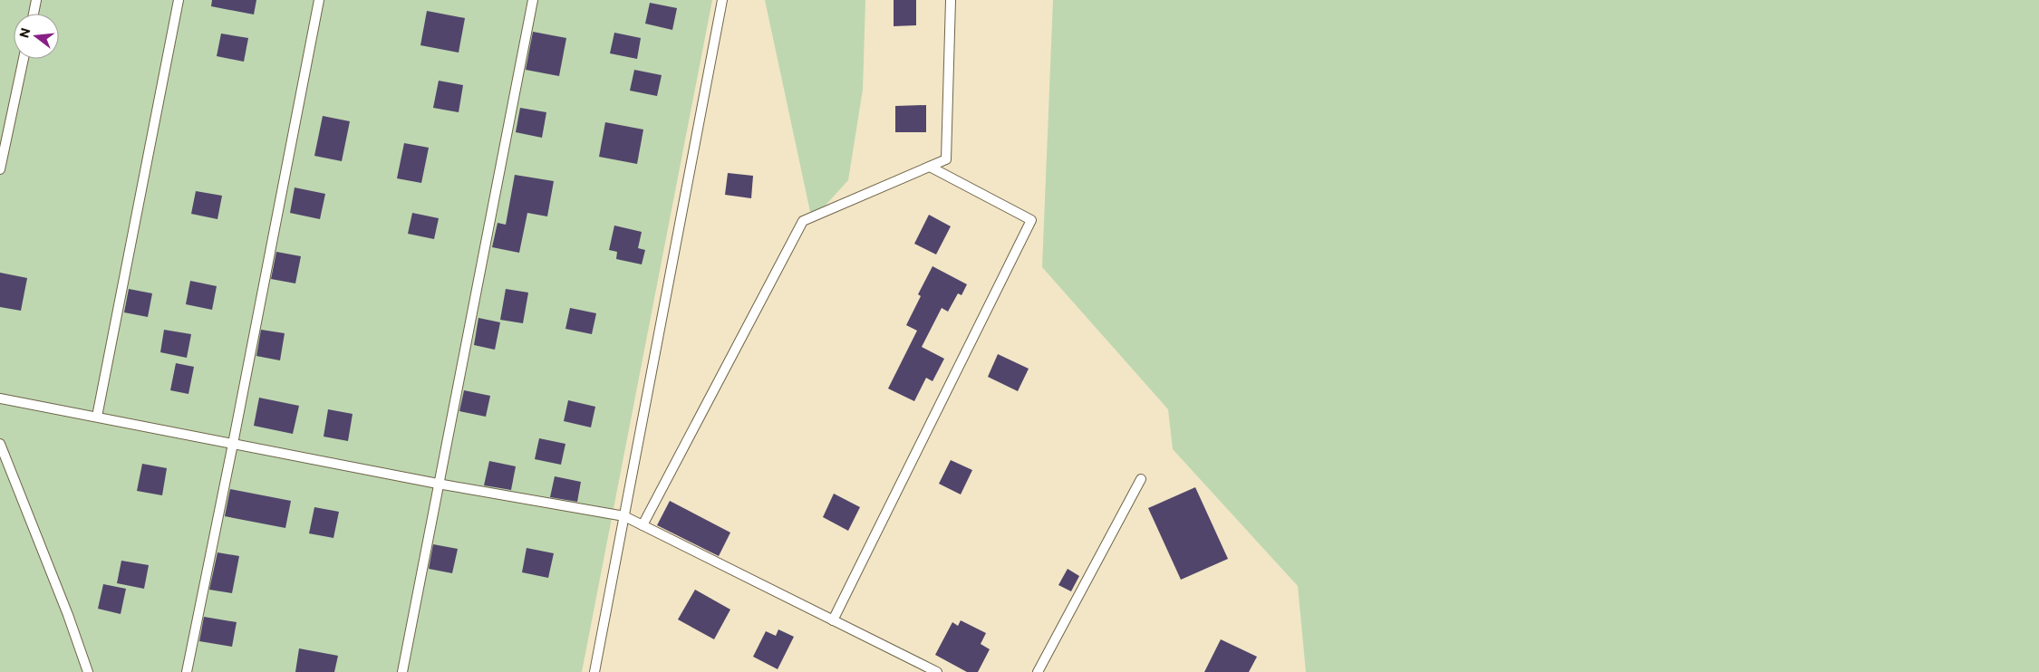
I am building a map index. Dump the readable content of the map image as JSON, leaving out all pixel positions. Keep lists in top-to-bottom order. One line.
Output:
{"north":"left"}
